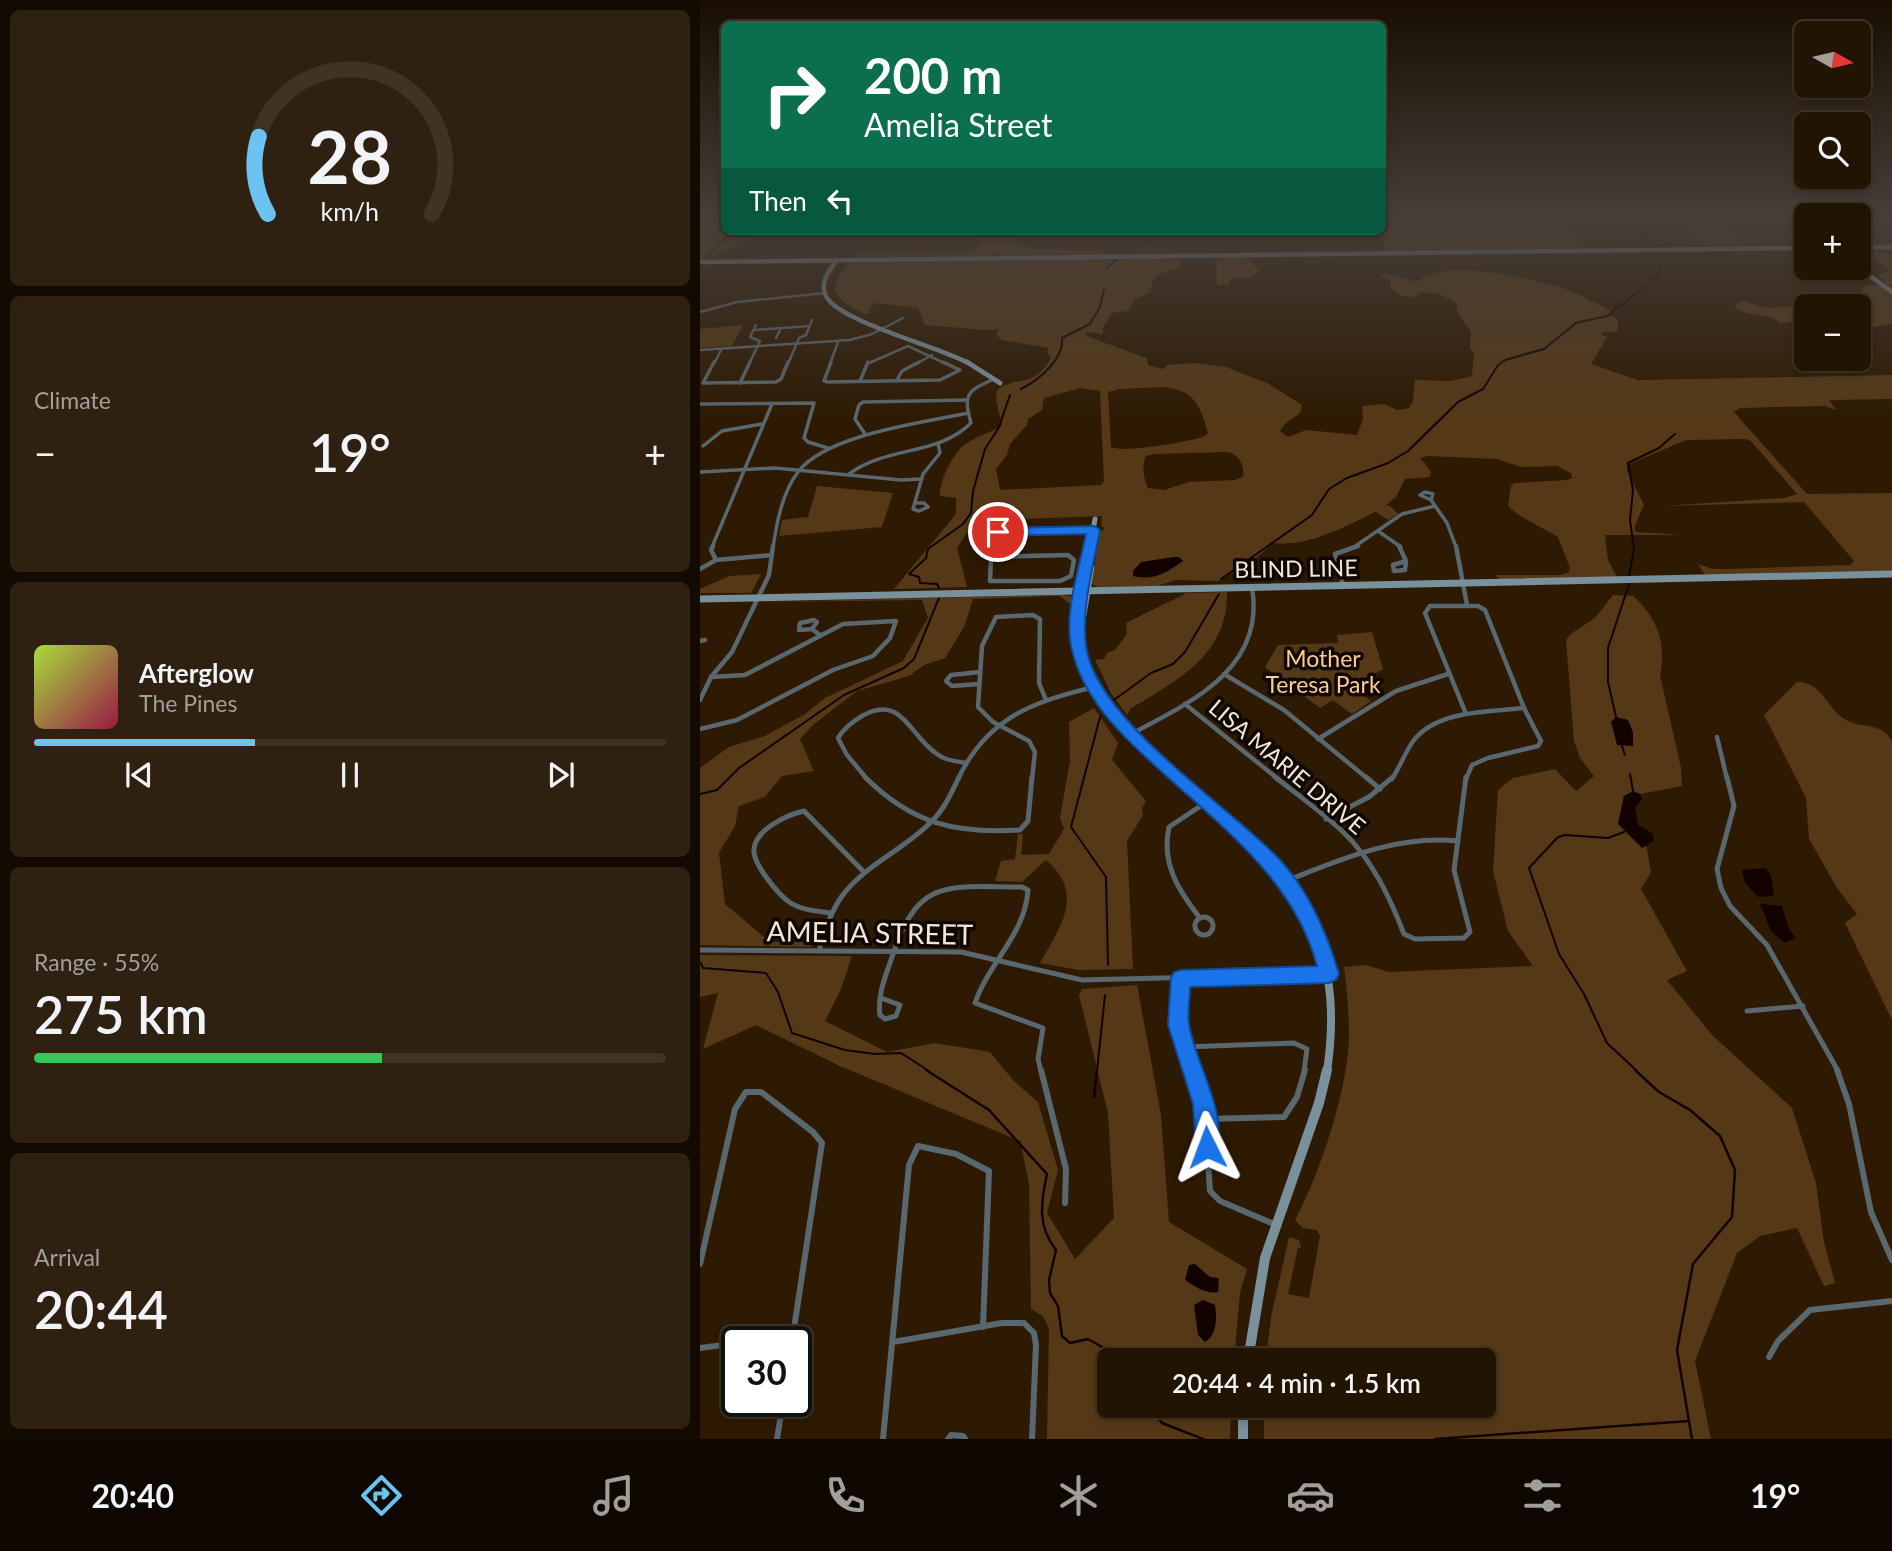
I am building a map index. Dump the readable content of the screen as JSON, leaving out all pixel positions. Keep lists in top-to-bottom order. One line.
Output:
{"streets":{"street":["BLIND LINE","LISA MARIE DRIVE","AMELIA STREET"]},"parks":["Mother Teresa Park"],"north":"right","page":{"map_buttons":["+","−"],"turn":["200 m","Amelia Street"],"then":"Then","tile":["Climate",["Range · 55%","275 km"],["Arrival","20:44"]],"heat":["−","19°","+"],"song":["Afterglow","The Pines"],"limit":"30","trip":"20:44 · 4 min · 1.5 km","tabs":["20:40","19°"],"gauge":["28","km/h"]}}
